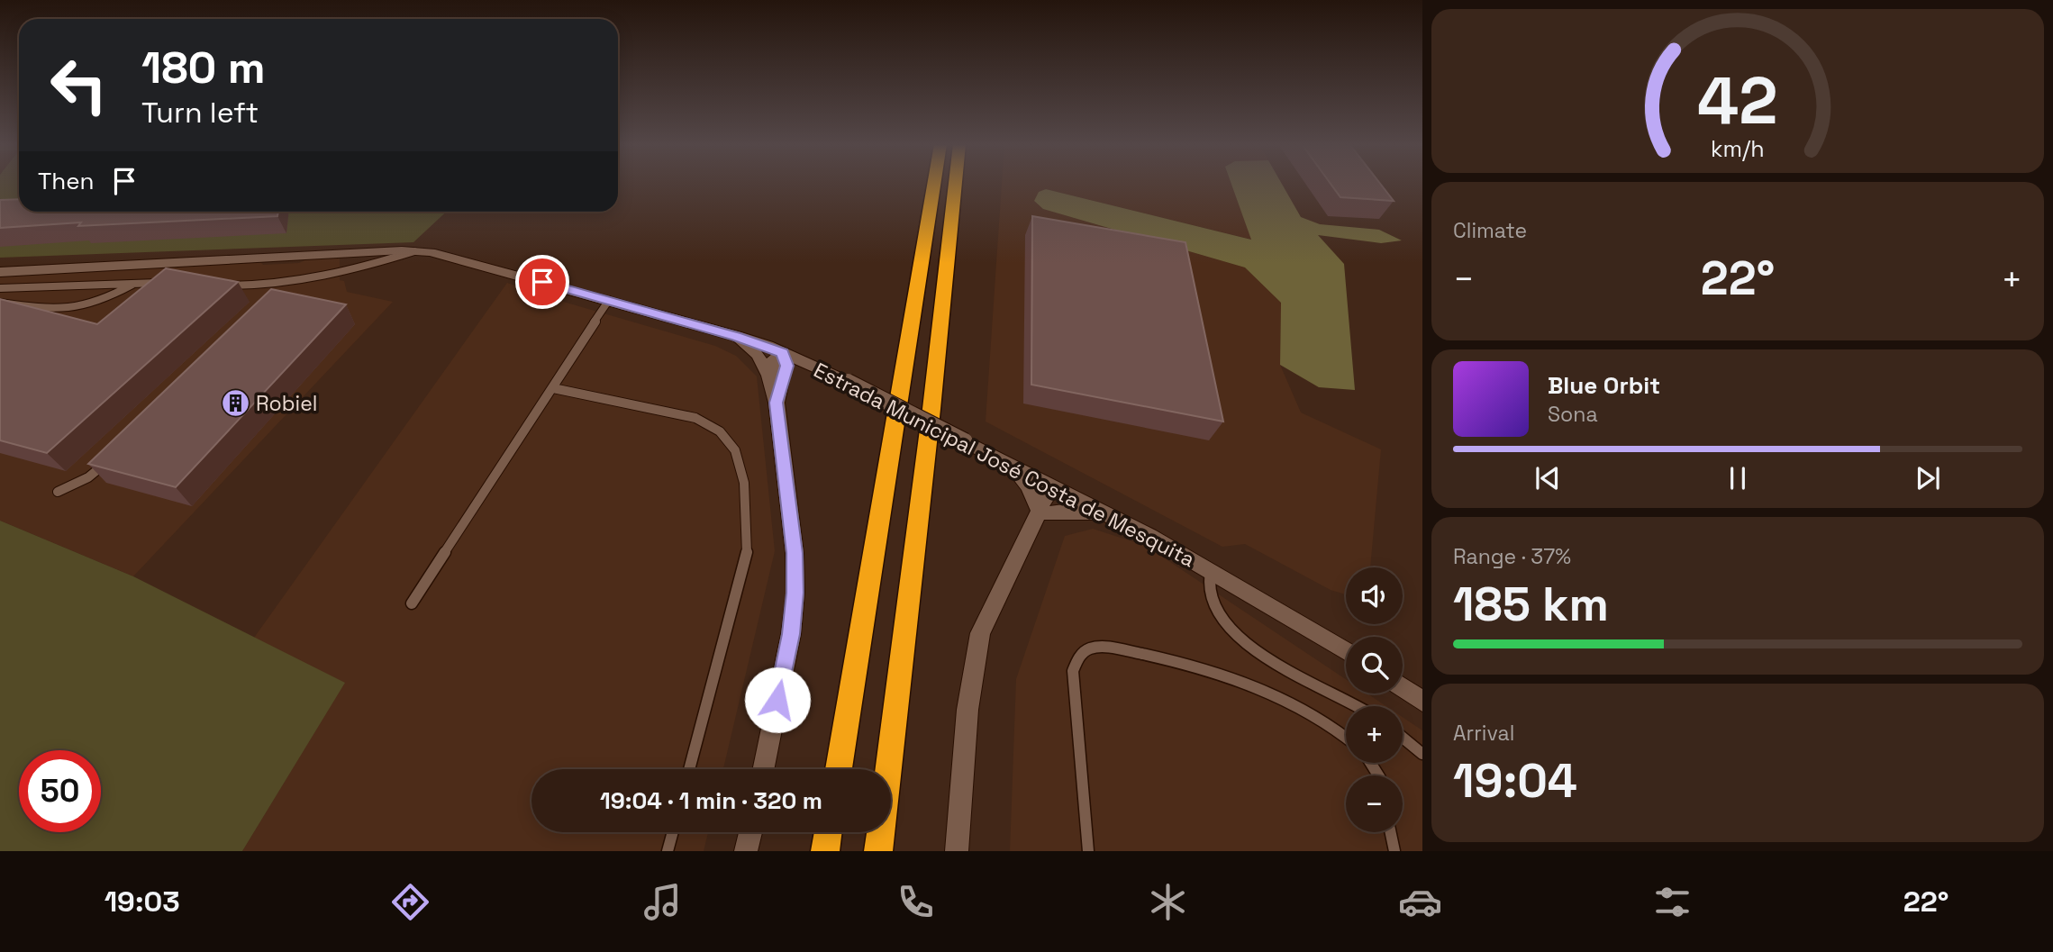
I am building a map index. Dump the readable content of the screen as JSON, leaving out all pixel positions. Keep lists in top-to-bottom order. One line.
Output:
{"streets":{"main road":["Estrada Municipal José Costa de Mesquita"]},"places":{"building":["Robiel"]},"page":{"turn":["180 m","Turn left"],"then":"Then","tile":["Climate",["Range · 37%","185 km"],["Arrival","19:04"]],"heat":["−","22°","+"],"song":["Blue Orbit","Sona"],"map_buttons":["+","−"],"limit":"50","trip":"19:04 · 1 min · 320 m","tabs":["19:03","22°"],"gauge":["42","km/h"]}}
